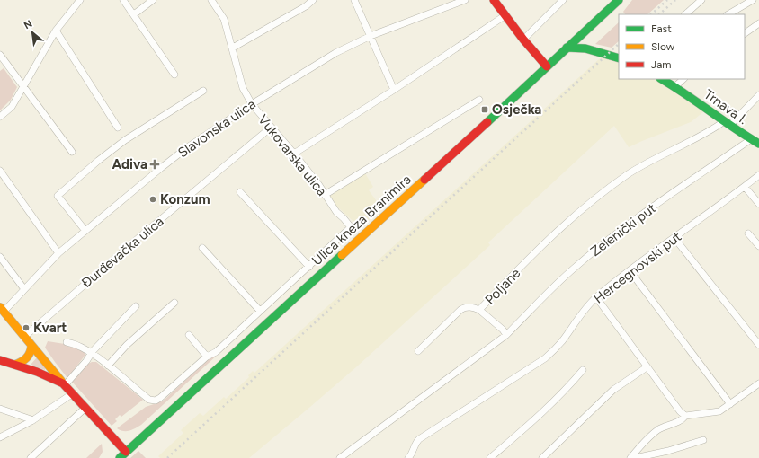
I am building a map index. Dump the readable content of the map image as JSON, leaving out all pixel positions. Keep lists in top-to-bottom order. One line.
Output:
{"streets":{"main road":["Trnava I.","Ulica kneza Branimira"],"street":["Slavonska ulica","Vukovarska ulica","Zelenički put","Đurđevačka ulica","Hercegnovski put","Poljane"]},"crossings":[["Trnava I.","Zelenički put"],["Trnava I.","Poljane"],["Slavonska ulica","Vukovarska ulica"],["Vukovarska ulica","Ulica kneza Branimira"],["Vukovarska ulica","Đurđevačka ulica"],["Zelenički put","Poljane"]],"places":{"transit":["Osječka"],"health":["Adiva"],"other":["Konzum","Kvart"]},"legend":["Fast","Slow","Jam"],"north":"top left"}
